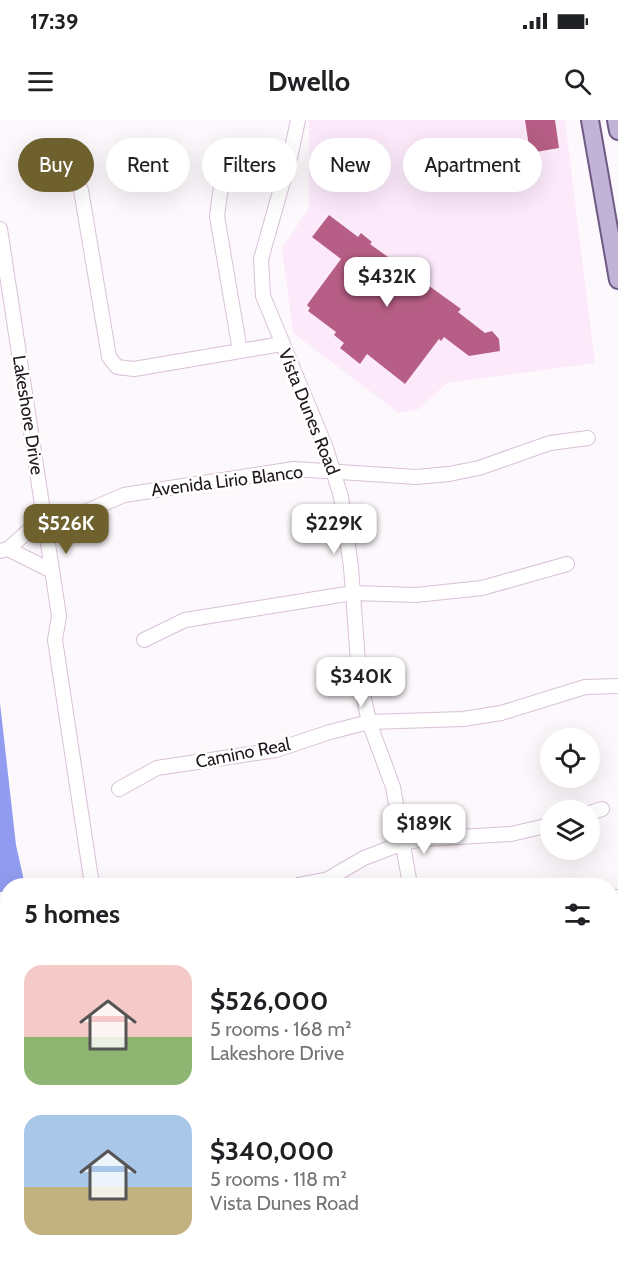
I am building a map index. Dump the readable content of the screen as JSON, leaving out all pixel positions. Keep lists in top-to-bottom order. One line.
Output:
{"streets":{"street":["Vista Dunes Road","Lakeshore Drive","Avenida Lirio Blanco","Camino Real"]},"crossings":[["Vista Dunes Road","Avenida Lirio Blanco"],["Vista Dunes Road","Camino Real"]],"page":{"status":"17:39","header":"Dwello","chip":["Buy","Rent","Filters","New","Apartment"],"price":["$432K","$526K","$229K","$340K","$189K"],"heading":"5 homes","list":[{"name":"$526,000","note":"5 rooms · 168 m² · Lakeshore Drive"},{"name":"$340,000","note":"5 rooms · 118 m² · Vista Dunes Road"}]}}
